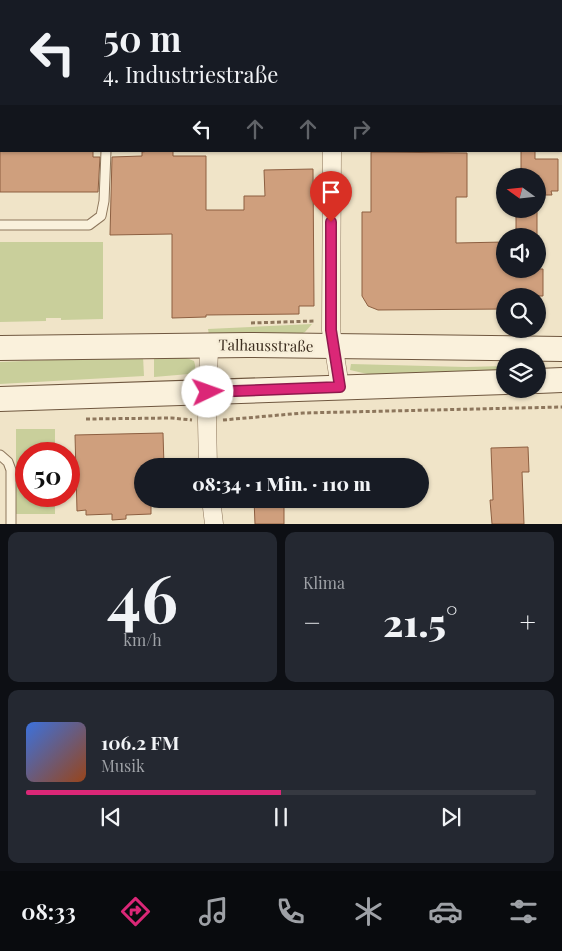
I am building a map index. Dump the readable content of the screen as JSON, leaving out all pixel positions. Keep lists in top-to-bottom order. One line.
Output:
{"streets":{"main road":["Talhausstraße"]},"north":"left","page":{"turn":["50 m","4. Industriestraße"],"limit":"50","trip":"08:34 · 1 Min. · 110 m","tile":[["46","km/h"],"Klima"],"heat":["−","21.5°","+"],"song":["106.2 FM","Musik"],"tabs":"08:33"}}
